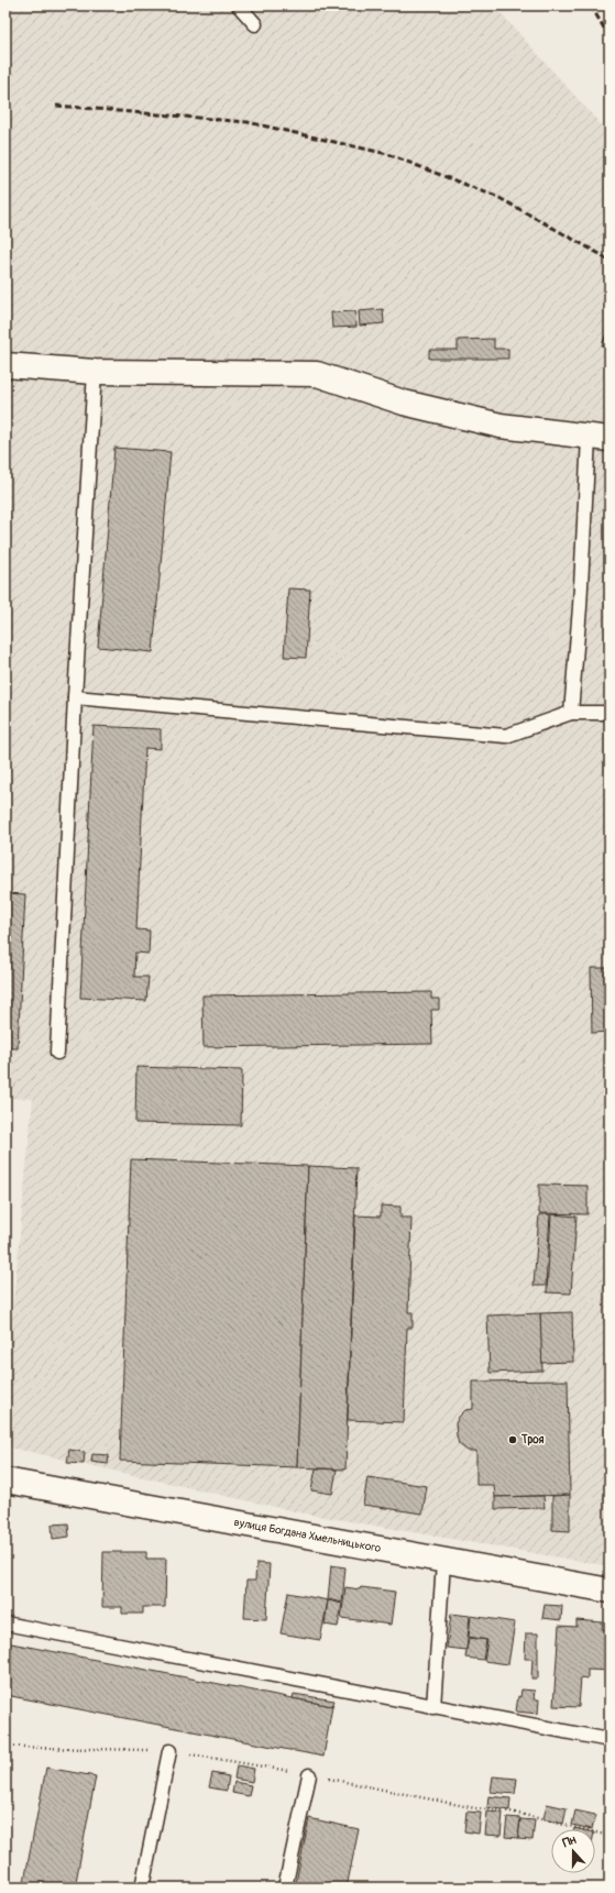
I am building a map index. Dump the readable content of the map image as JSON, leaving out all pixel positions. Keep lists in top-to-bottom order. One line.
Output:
{"streets":{"street":["вулиця Богдана Хмельницького"]},"places":["Троя"],"north":"top"}
